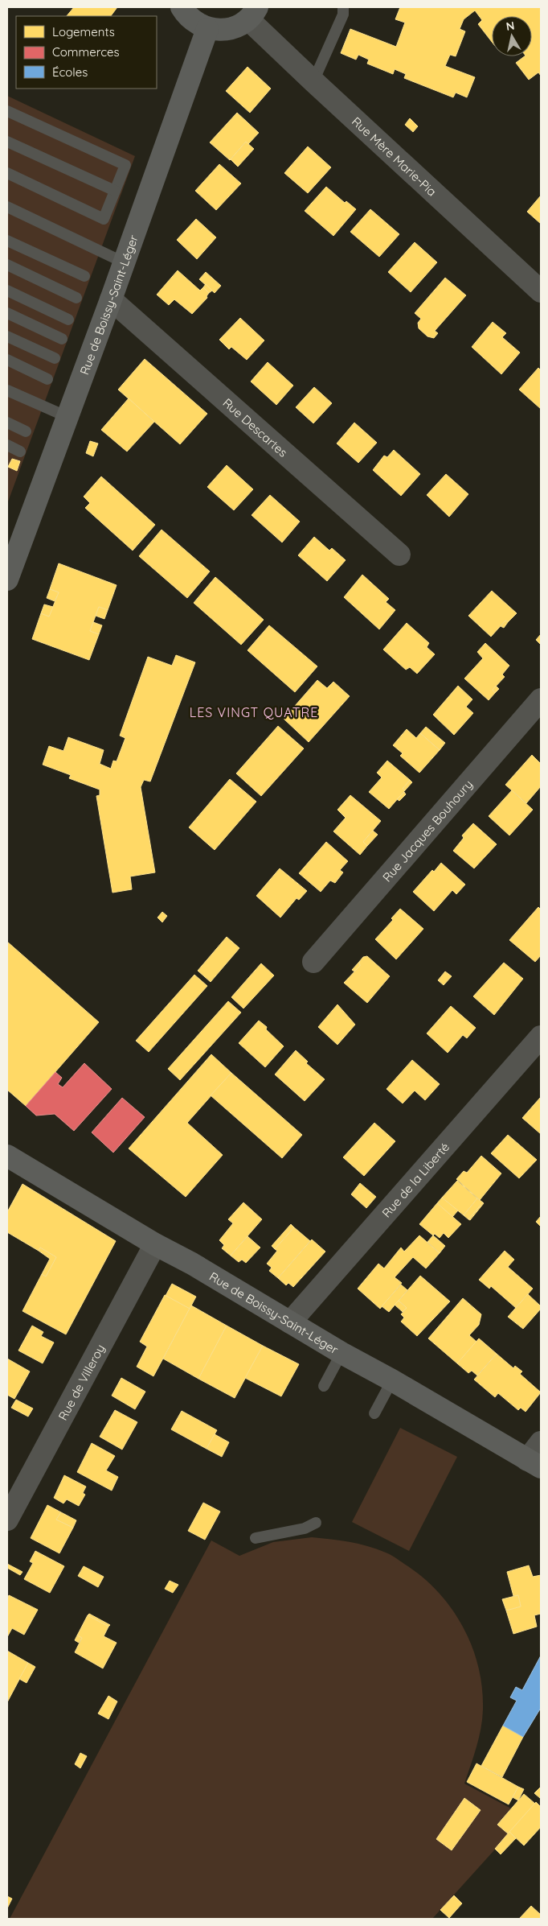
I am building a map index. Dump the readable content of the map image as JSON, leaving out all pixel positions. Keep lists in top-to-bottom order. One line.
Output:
{"streets":{"main road":["Rue de Boissy-Saint-Léger"],"street":["Rue Mère Marie-Pia","Rue Descartes","Rue Jacques Bouhoury","Rue de la Liberté","Rue de Villeroy"]},"crossings":[["Rue de Boissy-Saint-Léger","Rue Descartes"],["Rue de Boissy-Saint-Léger","Rue de la Liberté"],["Rue de Boissy-Saint-Léger","Rue de Villeroy"]],"districts":["LES VINGT QUATRE"],"legend":["Logements","Commerces","Écoles"],"north":"top"}
